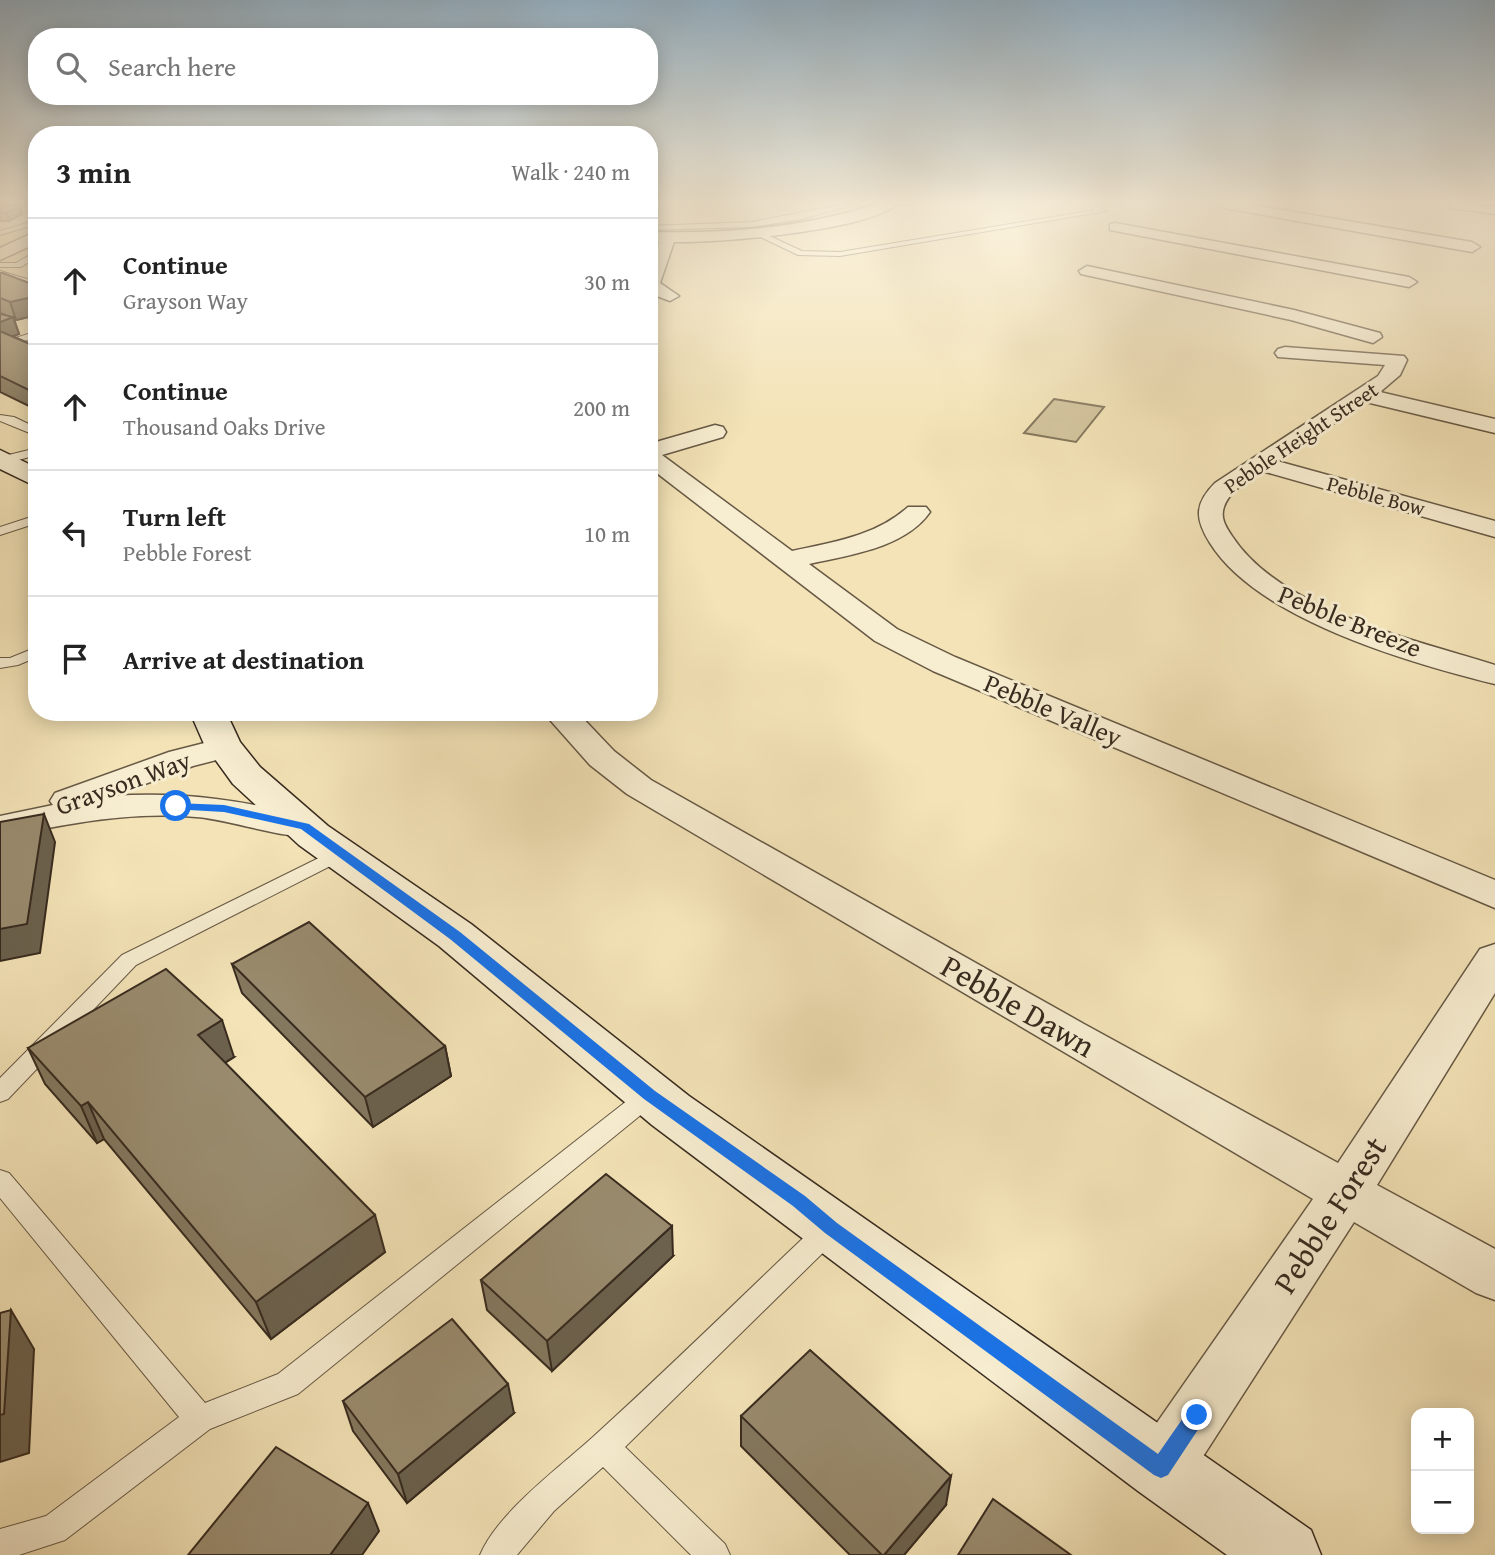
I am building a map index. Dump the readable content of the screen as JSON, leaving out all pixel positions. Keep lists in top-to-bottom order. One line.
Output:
{"streets":{"street":["Pebble Height Street","Pebble Bow","Pebble Breeze","Pebble Valley","Grayson Way","Pebble Dawn","Pebble Forest"]},"crossings":[["Pebble Height Street","Pebble Bow"],["Pebble Height Street","Pebble Breeze"],["Pebble Dawn","Pebble Forest"]],"page":{"search":"Search here","heading":["3 min","Walk · 240 m"],"list":[["Continue","Grayson Way","30 m"],["Continue","Thousand Oaks Drive","200 m"],["Turn left","Pebble Forest","10 m"],"Arrive at destination"],"map_buttons":["+","−"]}}
